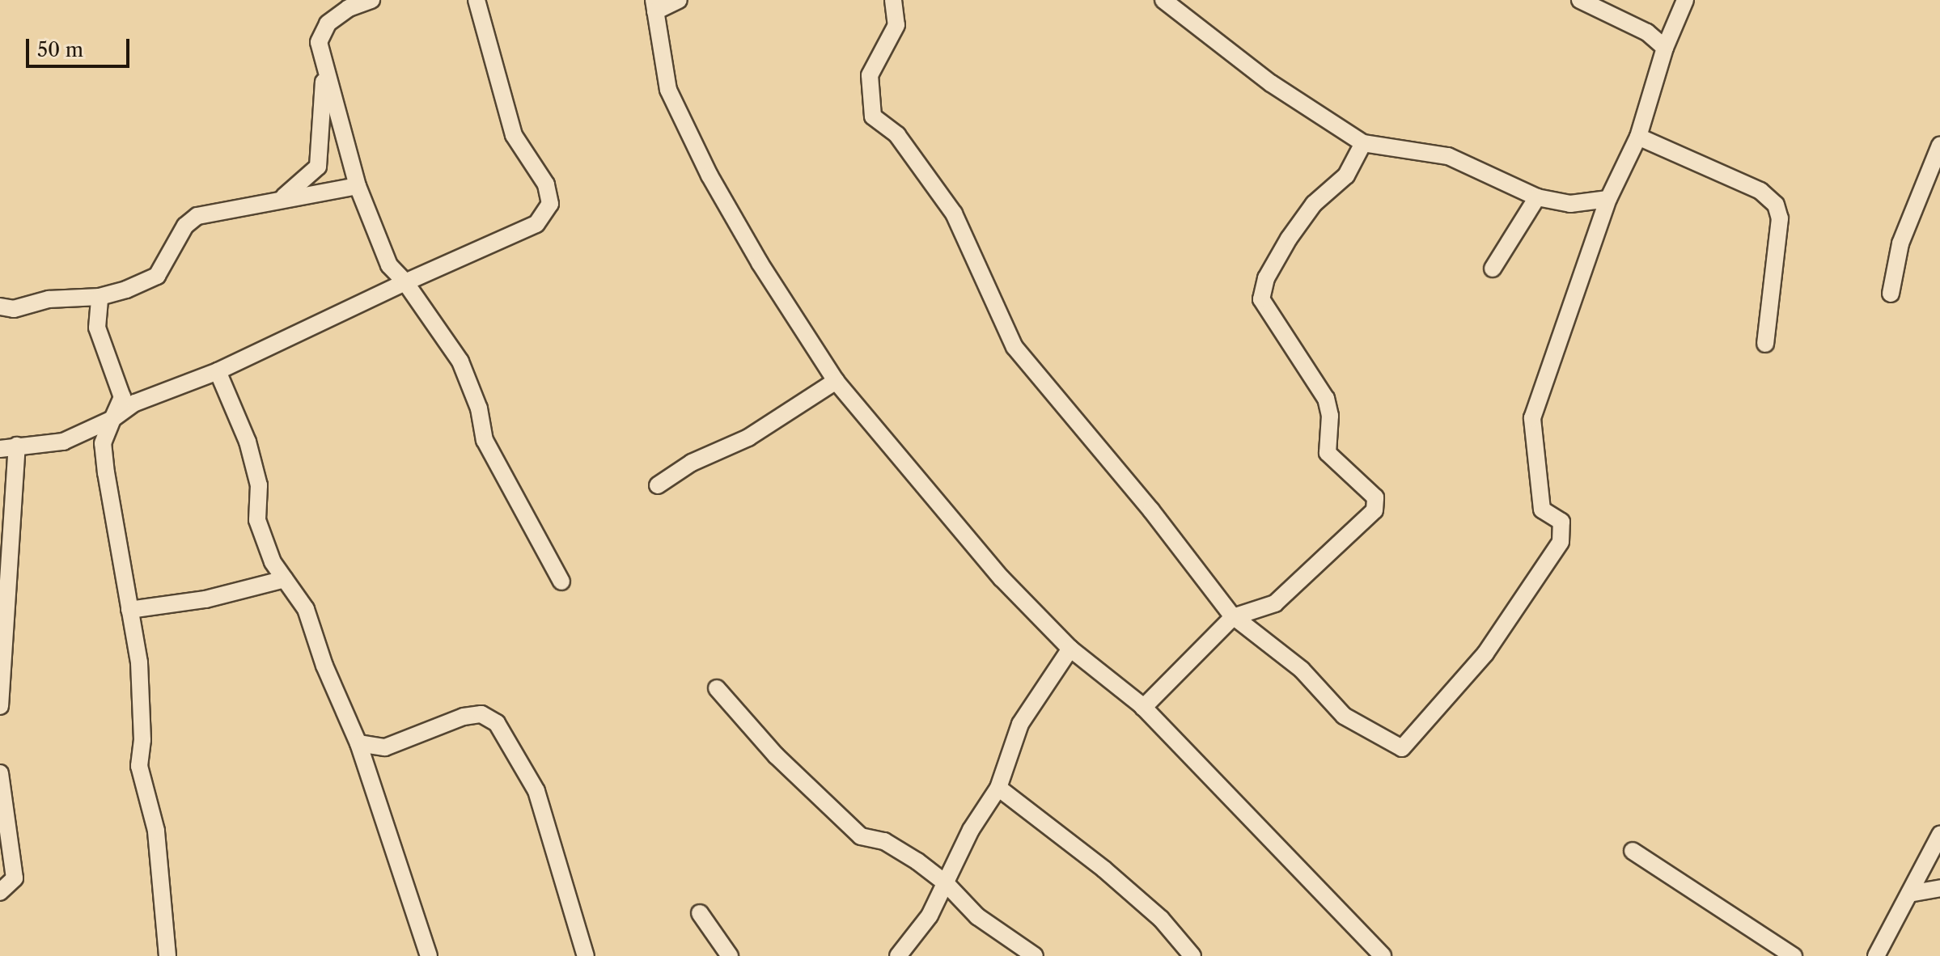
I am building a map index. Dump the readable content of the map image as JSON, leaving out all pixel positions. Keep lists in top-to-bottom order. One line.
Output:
{"scale_bar":"50 m"}
